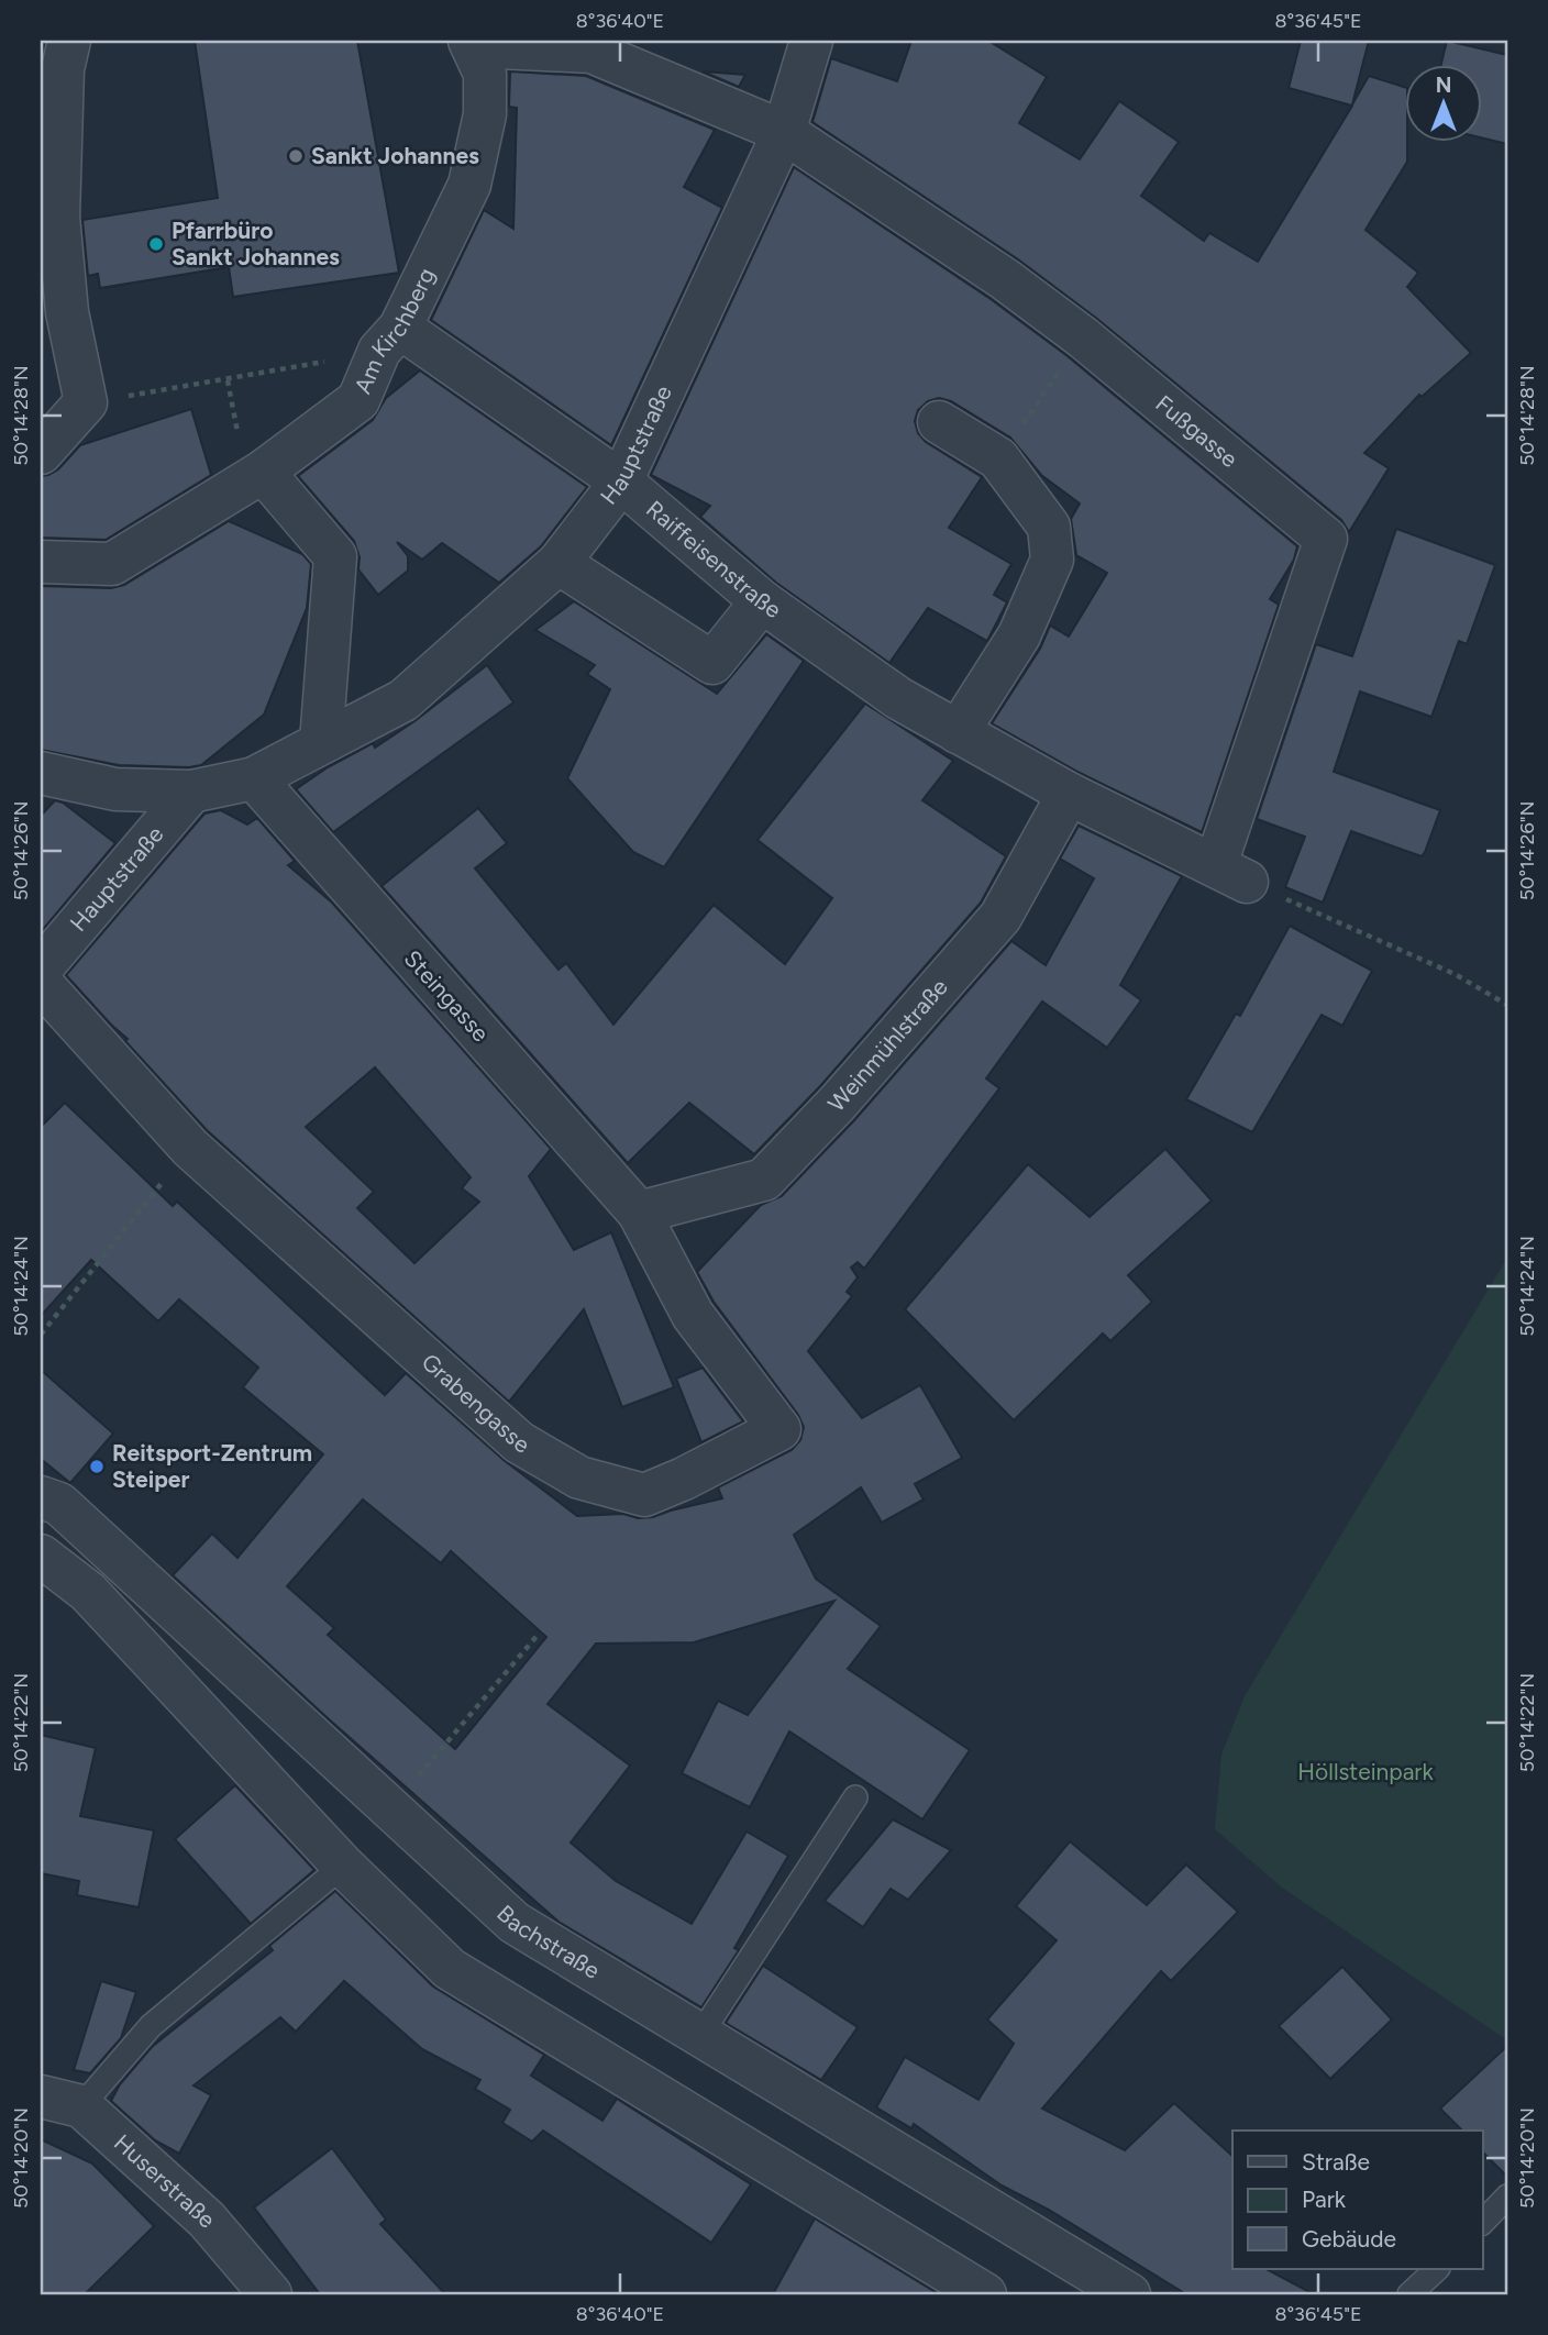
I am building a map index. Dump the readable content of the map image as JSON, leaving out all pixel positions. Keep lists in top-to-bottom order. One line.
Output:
{"streets":{"street":["Am Kirchberg","Fußgasse","Hauptstraße","Raiffeisenstraße","Steingasse","Weinmühlstraße","Grabengasse","Bachstraße","Huserstraße"]},"crossings":[["Am Kirchberg","Fußgasse"],["Am Kirchberg","Hauptstraße"],["Am Kirchberg","Raiffeisenstraße"],["Fußgasse","Hauptstraße"],["Fußgasse","Raiffeisenstraße"],["Hauptstraße","Raiffeisenstraße"],["Hauptstraße","Steingasse"],["Raiffeisenstraße","Weinmühlstraße"],["Steingasse","Weinmühlstraße"],["Steingasse","Grabengasse"],["Weinmühlstraße","Grabengasse"]],"parks":["Höllsteinpark"],"places":["Sankt Johannes","Pfarrbüro Sankt Johannes","Reitsport-Zentrum Steiper"],"legend":["Straße","Park","Gebäude"],"north":"top","coordinates":["8°36'40\"E","8°36'45\"E","50°14'28\"N","50°14'26\"N","50°14'24\"N","50°14'22\"N","50°14'20\"N"]}
